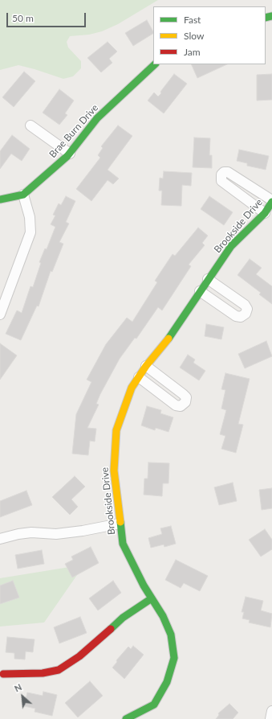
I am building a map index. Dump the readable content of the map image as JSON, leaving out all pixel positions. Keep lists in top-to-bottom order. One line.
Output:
{"streets":{"street":["Brae Burn Drive","Brookside Drive"]},"legend":["Fast","Slow","Jam"],"scale_bar":"50 m","north":"top left"}
